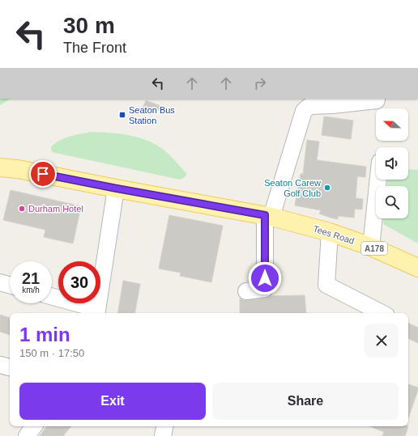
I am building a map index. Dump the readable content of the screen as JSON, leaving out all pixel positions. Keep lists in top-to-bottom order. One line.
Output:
{"streets":{"main road":["Tees Road","A178"]},"crossings":[["Tees Road","A178"]],"places":{"transit":["Seaton Bus Station"],"other":["Seaton Carew Golf Club","Durham Hotel"]},"north":"left","page":{"turn":["30 m","The Front"],"speed":"21 km/h","limit":"30","heading":["1 min","150 m · 17:50"],"buttons":["Exit","Share"]}}
